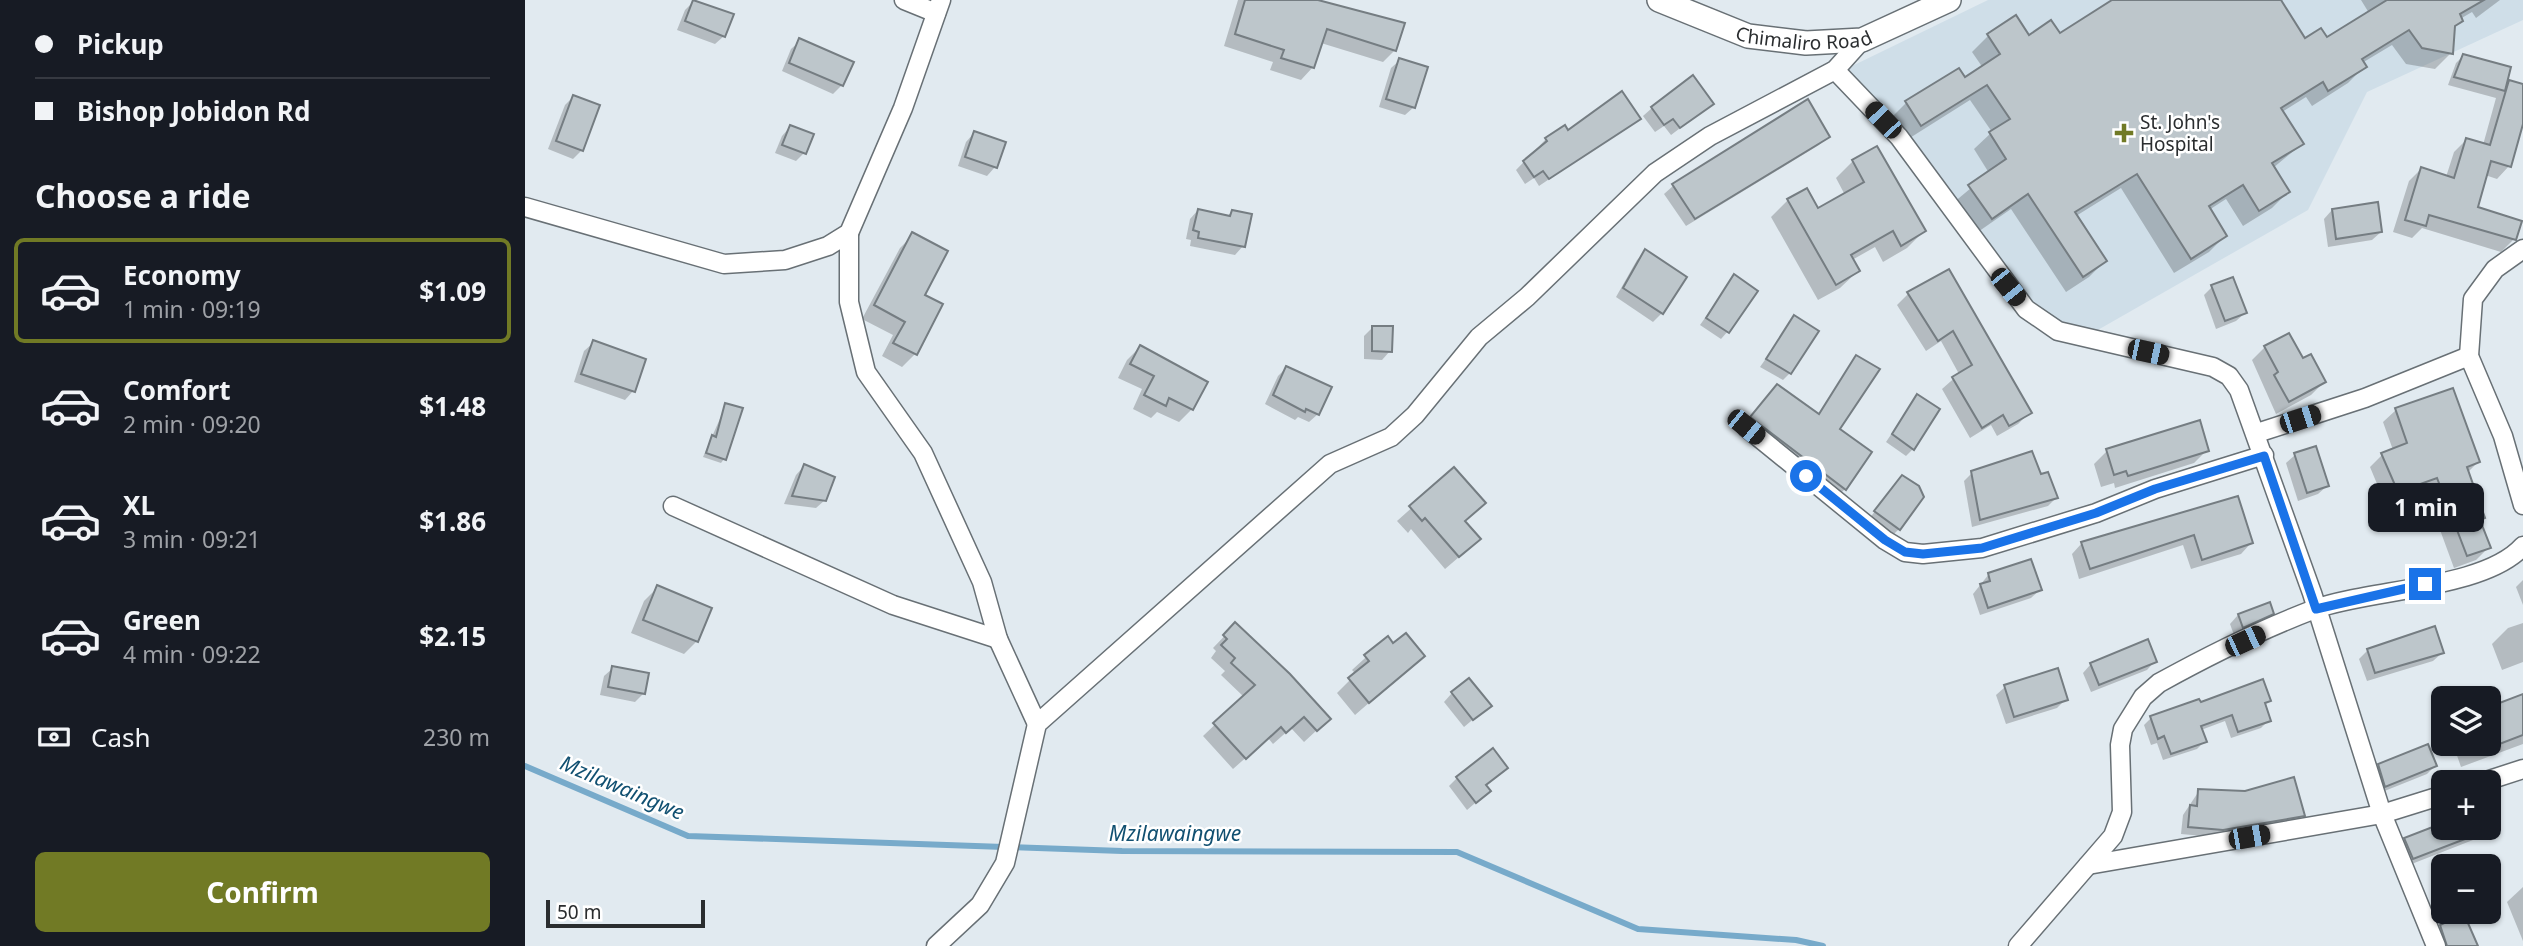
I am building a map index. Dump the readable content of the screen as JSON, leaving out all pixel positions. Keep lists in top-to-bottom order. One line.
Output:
{"streets":{"street":["Chimaliro Road"]},"water":["Mzilawaingwe"],"places":{"health":["St. John's Hospital"]},"scale_bar":"50 m","page":{"banner":["Pickup","Bishop Jobidon Rd"],"heading":"Choose a ride","list":[{"name":"Economy","note":"1 min · 09:19","value":"$1.09"},{"name":"Comfort","note":"2 min · 09:20","value":"$1.48"},{"name":"XL","note":"3 min · 09:21","value":"$1.86"},{"name":"Green","note":"4 min · 09:22","value":"$2.15"}],"bubble":"1 min","map_buttons":["+","−"],"pay":["Cash","230 m"],"buttons":"Confirm","scale":"50 m"}}
